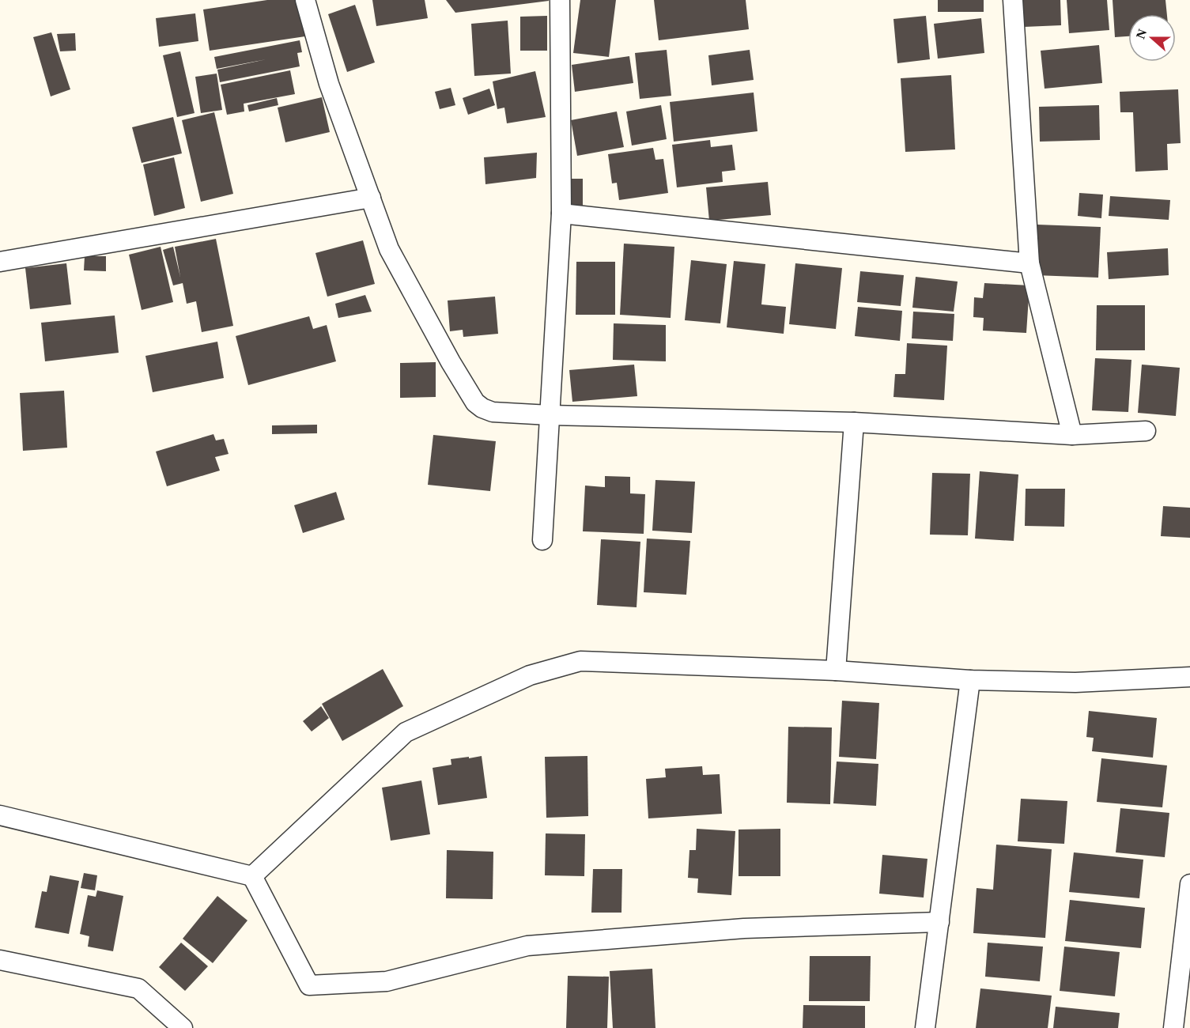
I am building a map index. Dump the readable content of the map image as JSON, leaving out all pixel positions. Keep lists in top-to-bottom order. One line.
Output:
{"north":"left"}
